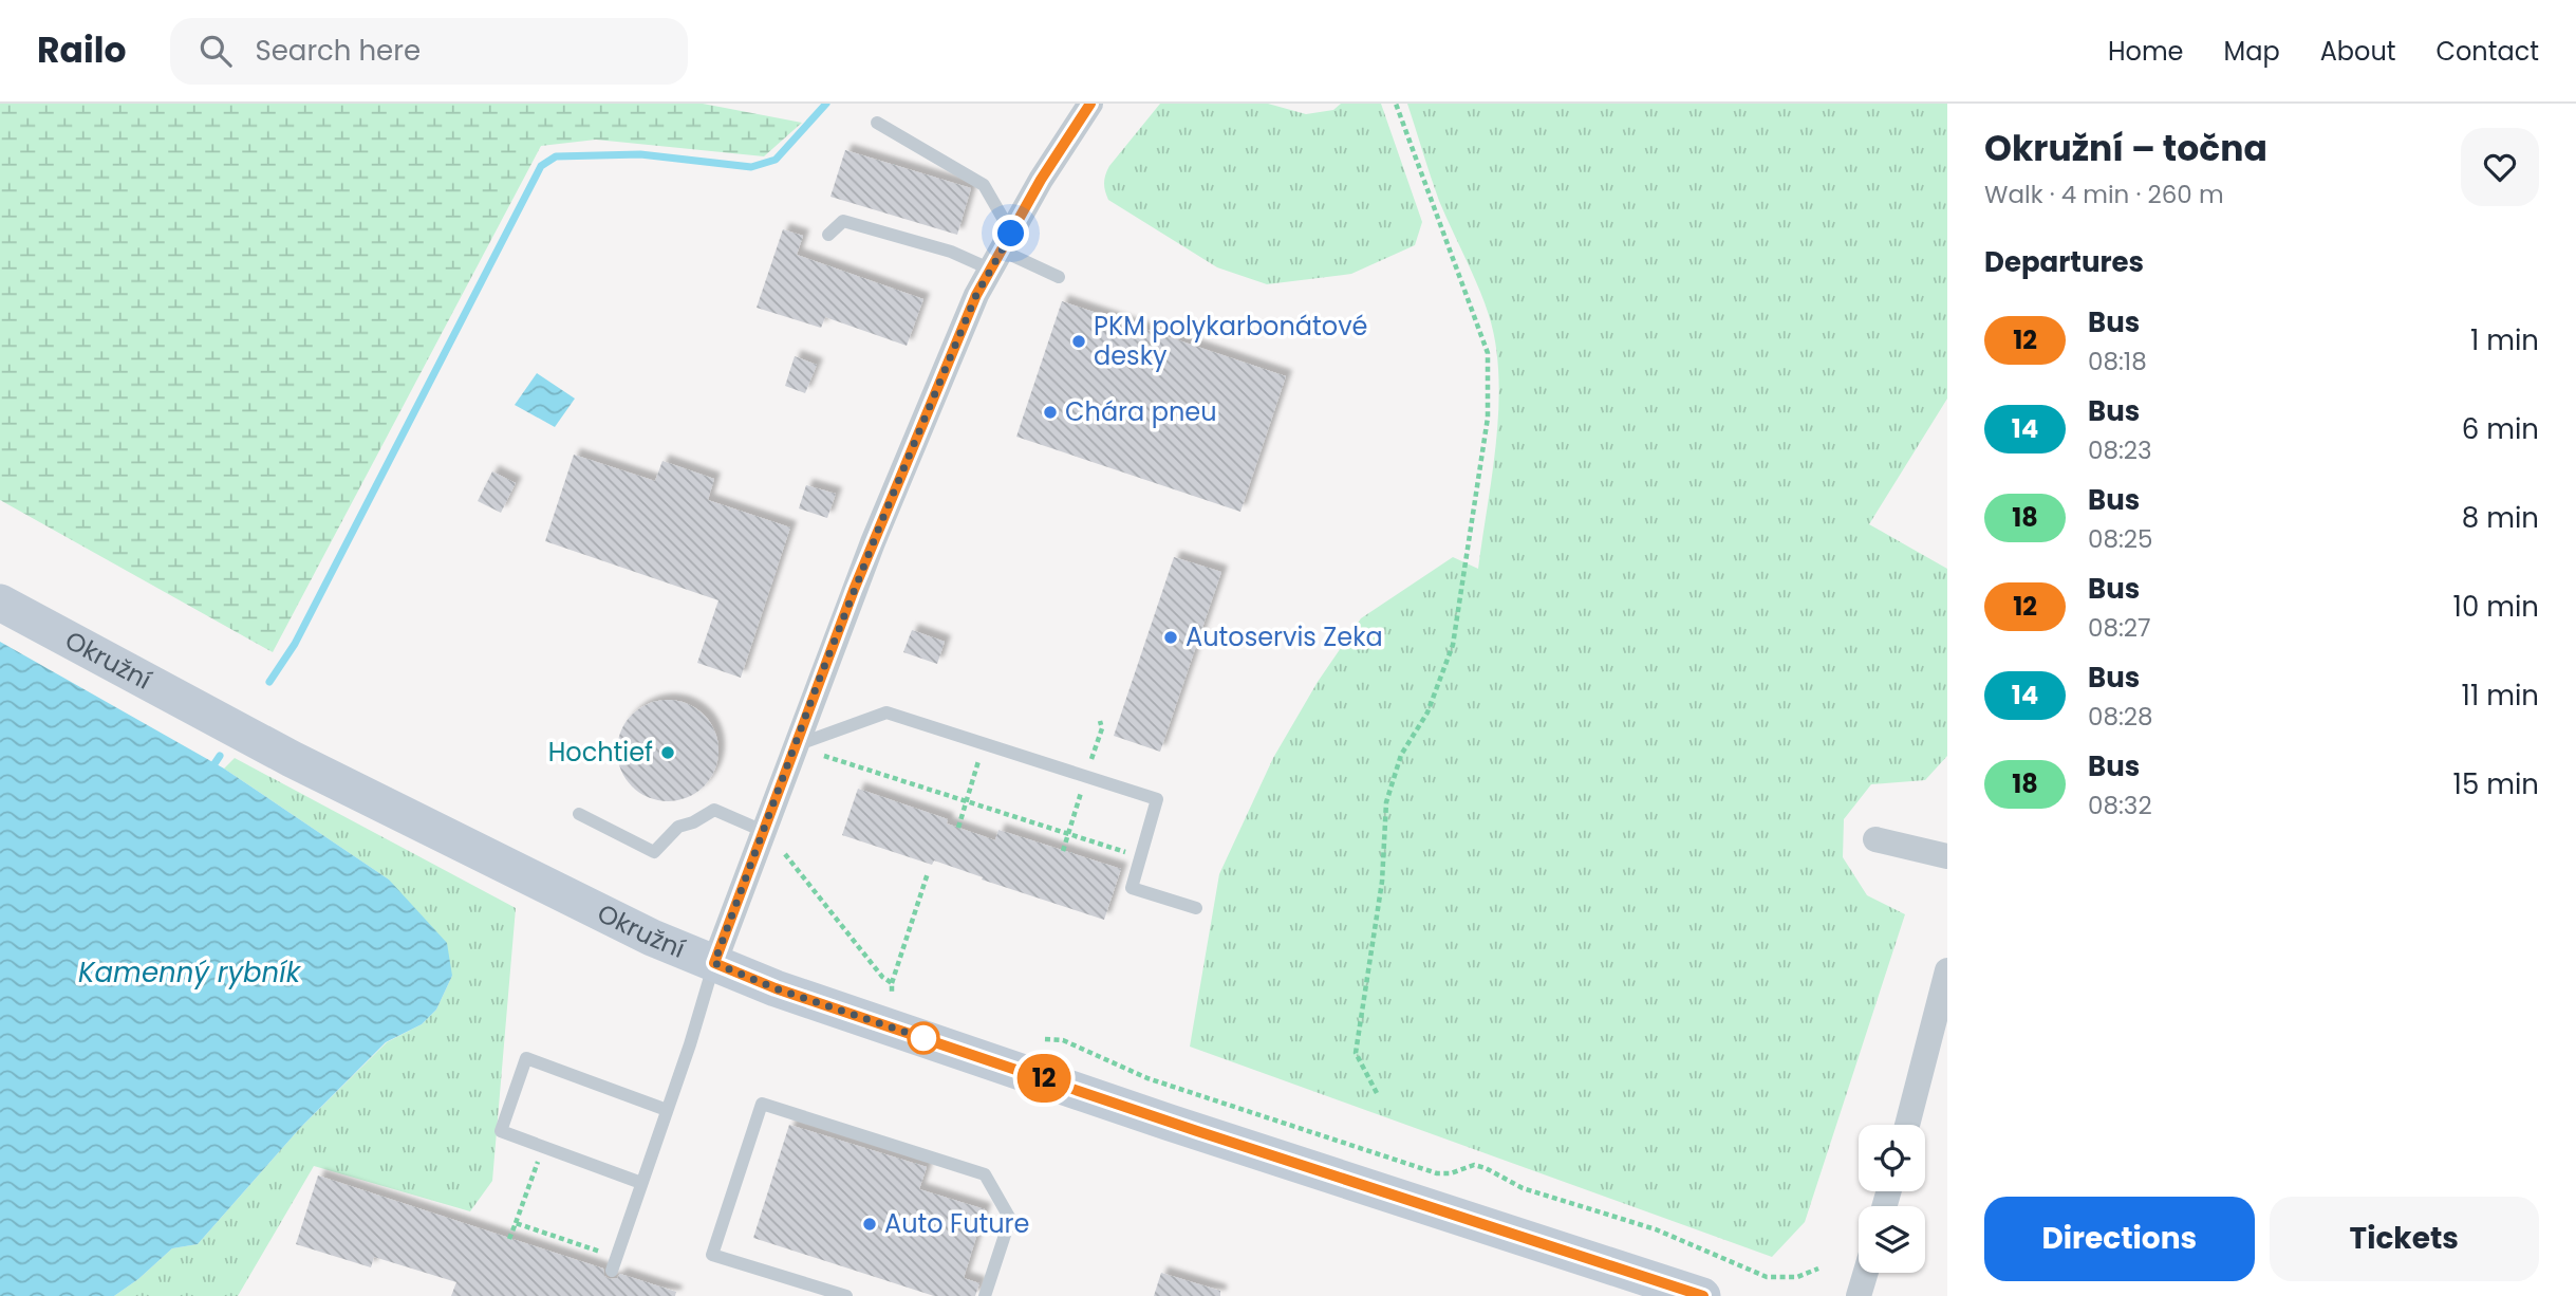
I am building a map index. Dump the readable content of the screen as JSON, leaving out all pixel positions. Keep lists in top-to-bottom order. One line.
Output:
{"streets":{"main road":["Okružní"]},"water":["Kamenný rybník"],"places":["PKM polykarbonátové desky","Chára pneu","Autoservis Zeka","Hochtief","Auto Future"],"lines":["bus line 12"],"page":{"header":"Railo","search":"Search here","nav":["Home","Map","About","Contact"],"on_map":"12","heading":[["Okružní – točna","Walk · 4 min · 260 m"],"Departures"],"list":[{"mark":"12","name":"Bus","note":"08:18","value":"1 min"},{"mark":"14","name":"Bus","note":"08:23","value":"6 min"},{"mark":"18","name":"Bus","note":"08:25","value":"8 min"},{"mark":"12","name":"Bus","note":"08:27","value":"10 min"},{"mark":"14","name":"Bus","note":"08:28","value":"11 min"},{"mark":"18","name":"Bus","note":"08:32","value":"15 min"}],"buttons":["Directions","Tickets"]}}
